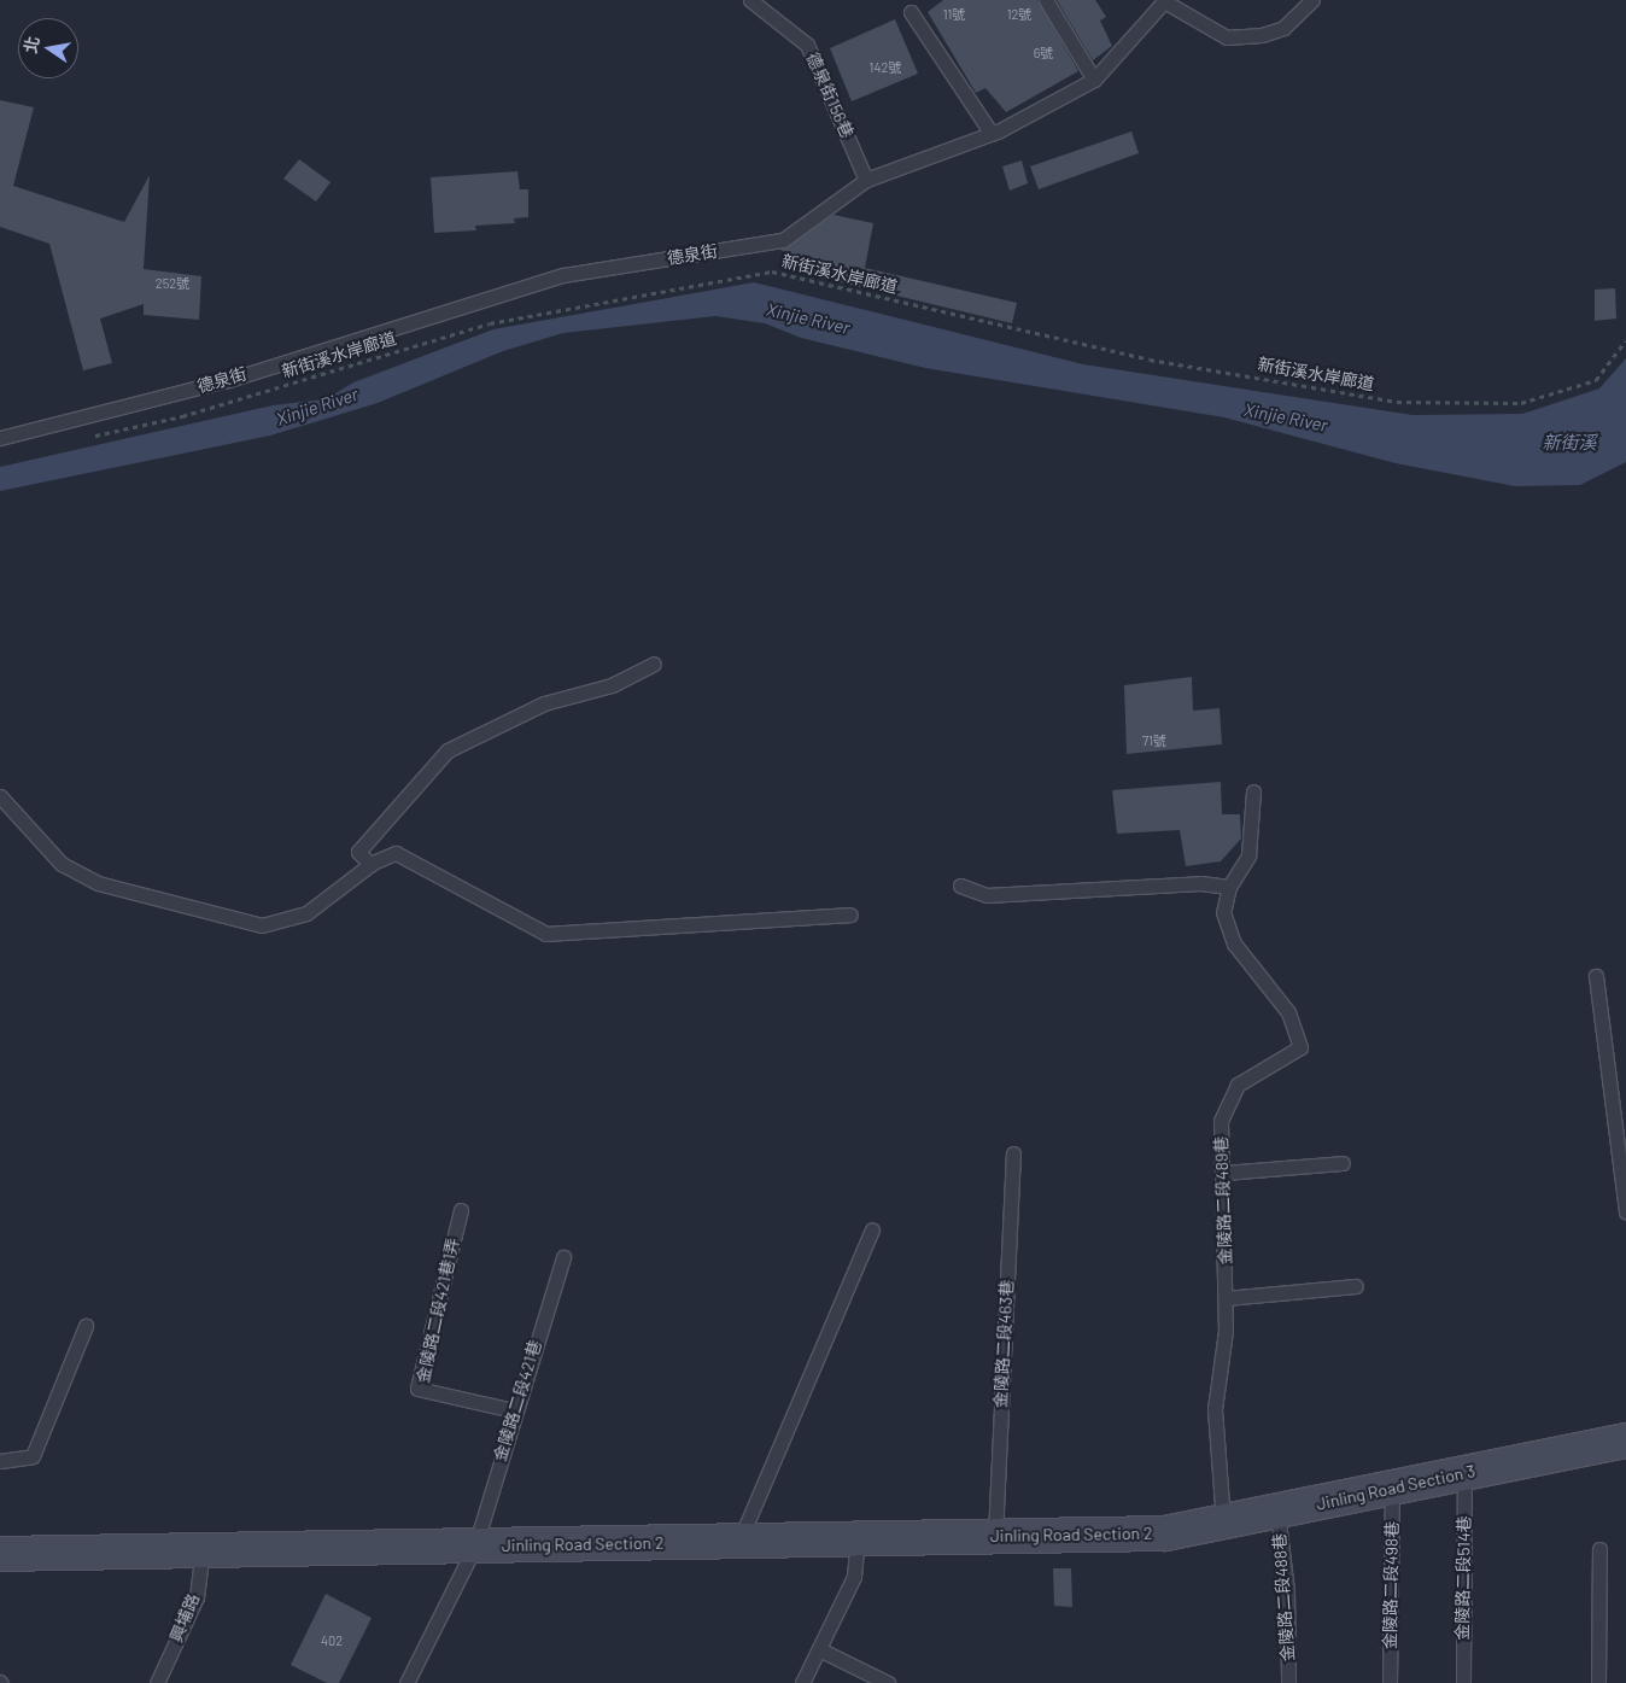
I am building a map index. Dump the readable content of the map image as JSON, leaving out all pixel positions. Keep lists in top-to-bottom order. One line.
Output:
{"streets":{"main road":["Jinling Road Section 3","Jinling Road Section 2"],"lane":["德泉街156巷","德泉街","金陵路二段489巷","金陵路二段421巷1弄","金陵路二段463巷","金陵路二段421巷","金陵路二段514巷","金陵路二段498巷","金陵路二段488巷","興埔路"],"path":["新街溪水岸廊道"]},"crossings":[["德泉街156巷","德泉街"],["金陵路二段489巷","Jinling Road Section 3"],["金陵路二段421巷1弄","金陵路二段421巷"],["金陵路二段463巷","Jinling Road Section 2"],["金陵路二段421巷","Jinling Road Section 2"],["Jinling Road Section 3","Jinling Road Section 2"],["Jinling Road Section 3","金陵路二段514巷"],["Jinling Road Section 3","金陵路二段498巷"],["Jinling Road Section 3","金陵路二段488巷"],["Jinling Road Section 2","興埔路"]],"water":["Xinjie River","新街溪"],"house_numbers":["11號","12號","6號","142號","252號","71號","402"],"north":"left"}
